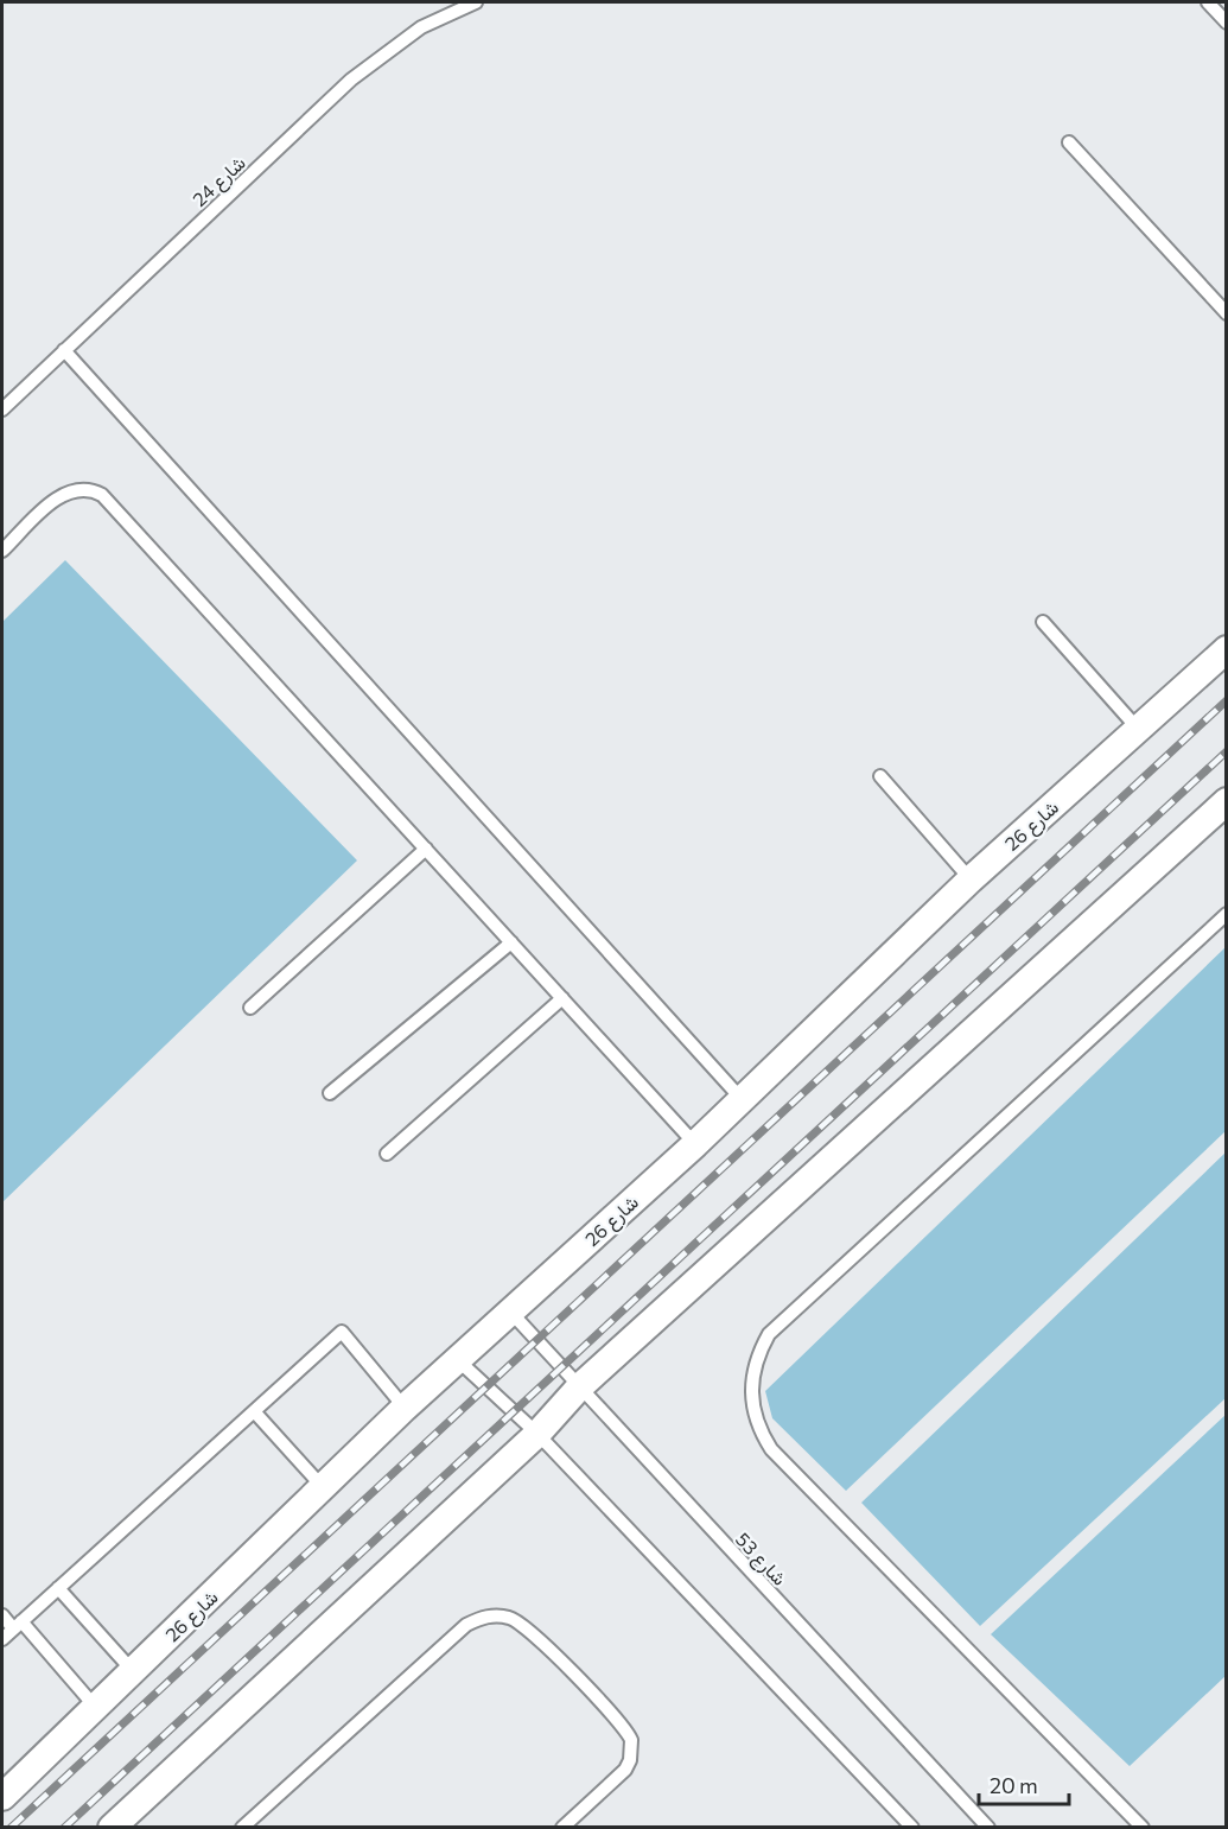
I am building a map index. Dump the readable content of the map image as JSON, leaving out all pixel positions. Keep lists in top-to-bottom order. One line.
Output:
{"streets":{"street":["شارع 26"],"lane":["شارع 24","شارع 53"]},"crossings":[["شارع 26","شارع 53"]],"scale_bar":"20 m"}
